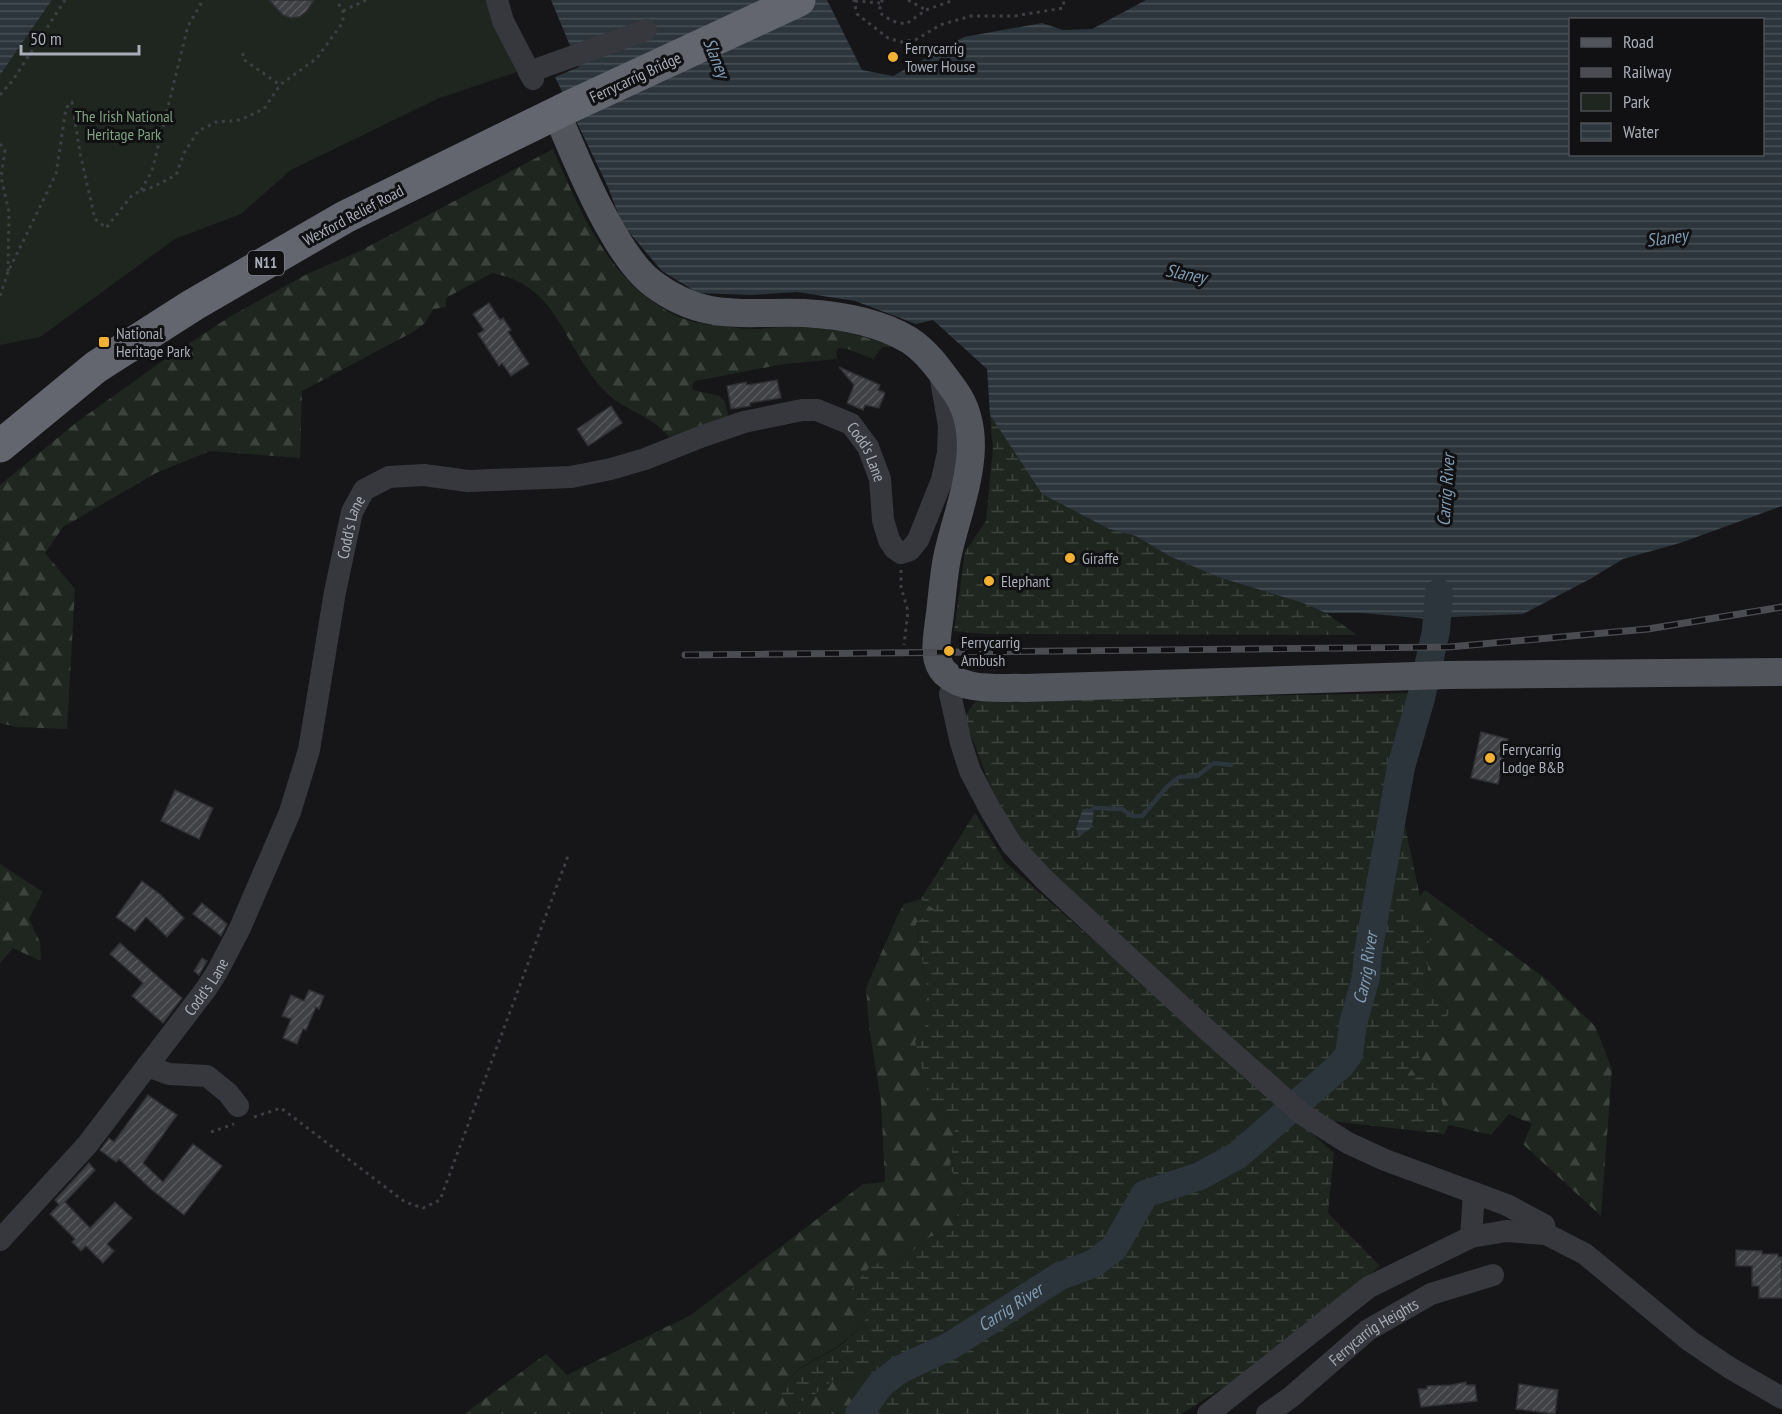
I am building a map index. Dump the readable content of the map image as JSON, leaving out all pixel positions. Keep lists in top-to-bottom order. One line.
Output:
{"streets":{"highway":["Ferrycarrig Bridge","Wexford Relief Road","N11"],"street":["Codd's Lane","Ferrycarrig Heights"]},"crossings":[["Ferrycarrig Bridge","Wexford Relief Road"]],"water":["Slaney","Carrig River"],"parks":["The Irish National Heritage Park"],"places":{"other":["Ferrycarrig Tower House","Giraffe","Elephant","Ferrycarrig Ambush","Ferrycarrig Lodge B&B"],"transit":["National Heritage Park"]},"legend":["Road","Railway","Park","Water"],"scale_bar":"50 m"}
